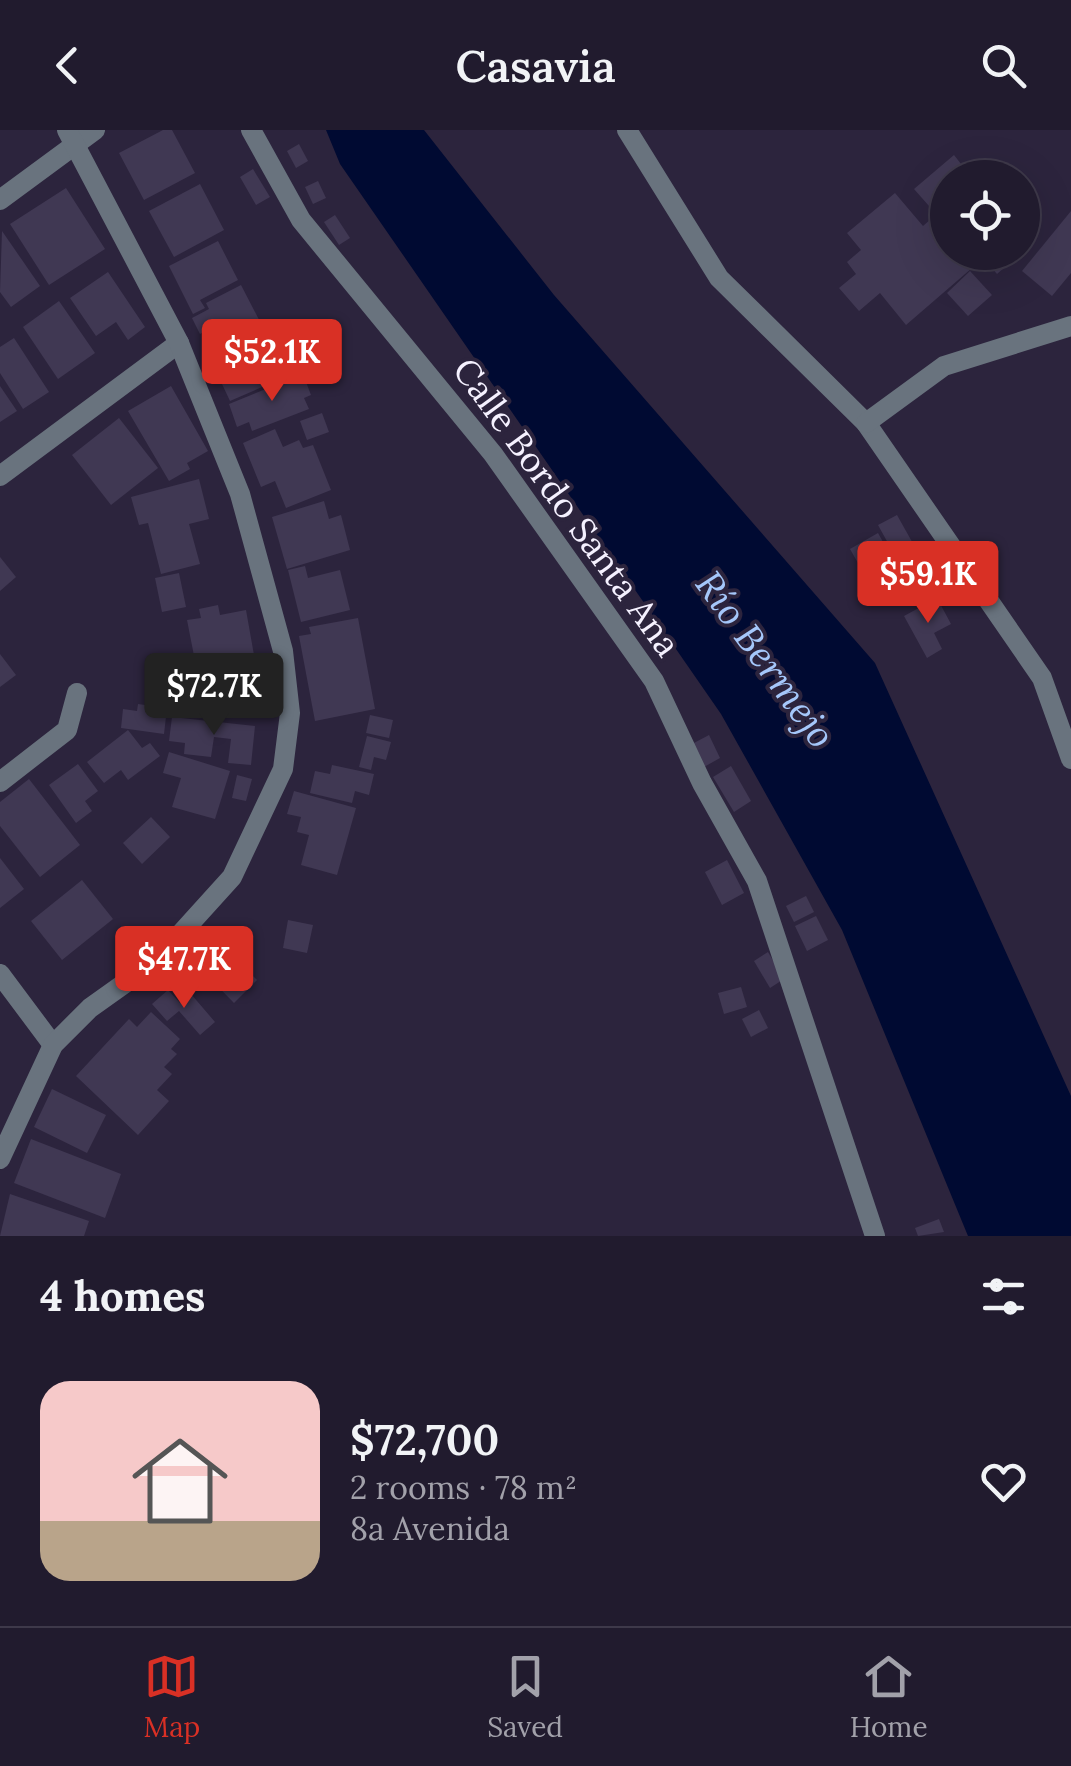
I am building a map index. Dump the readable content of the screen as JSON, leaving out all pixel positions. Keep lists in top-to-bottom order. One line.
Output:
{"streets":{"street":["Calle Bordo Santa Ana"]},"water":["Río Bermejo"],"page":{"header":"Casavia","price":["$52.1K","$59.1K","$72.7K","$47.7K"],"heading":"4 homes","list":[{"name":"$72,700","note":"2 rooms · 78 m² · 8a Avenida"}],"tabs":["Map","Saved","Home"]}}
